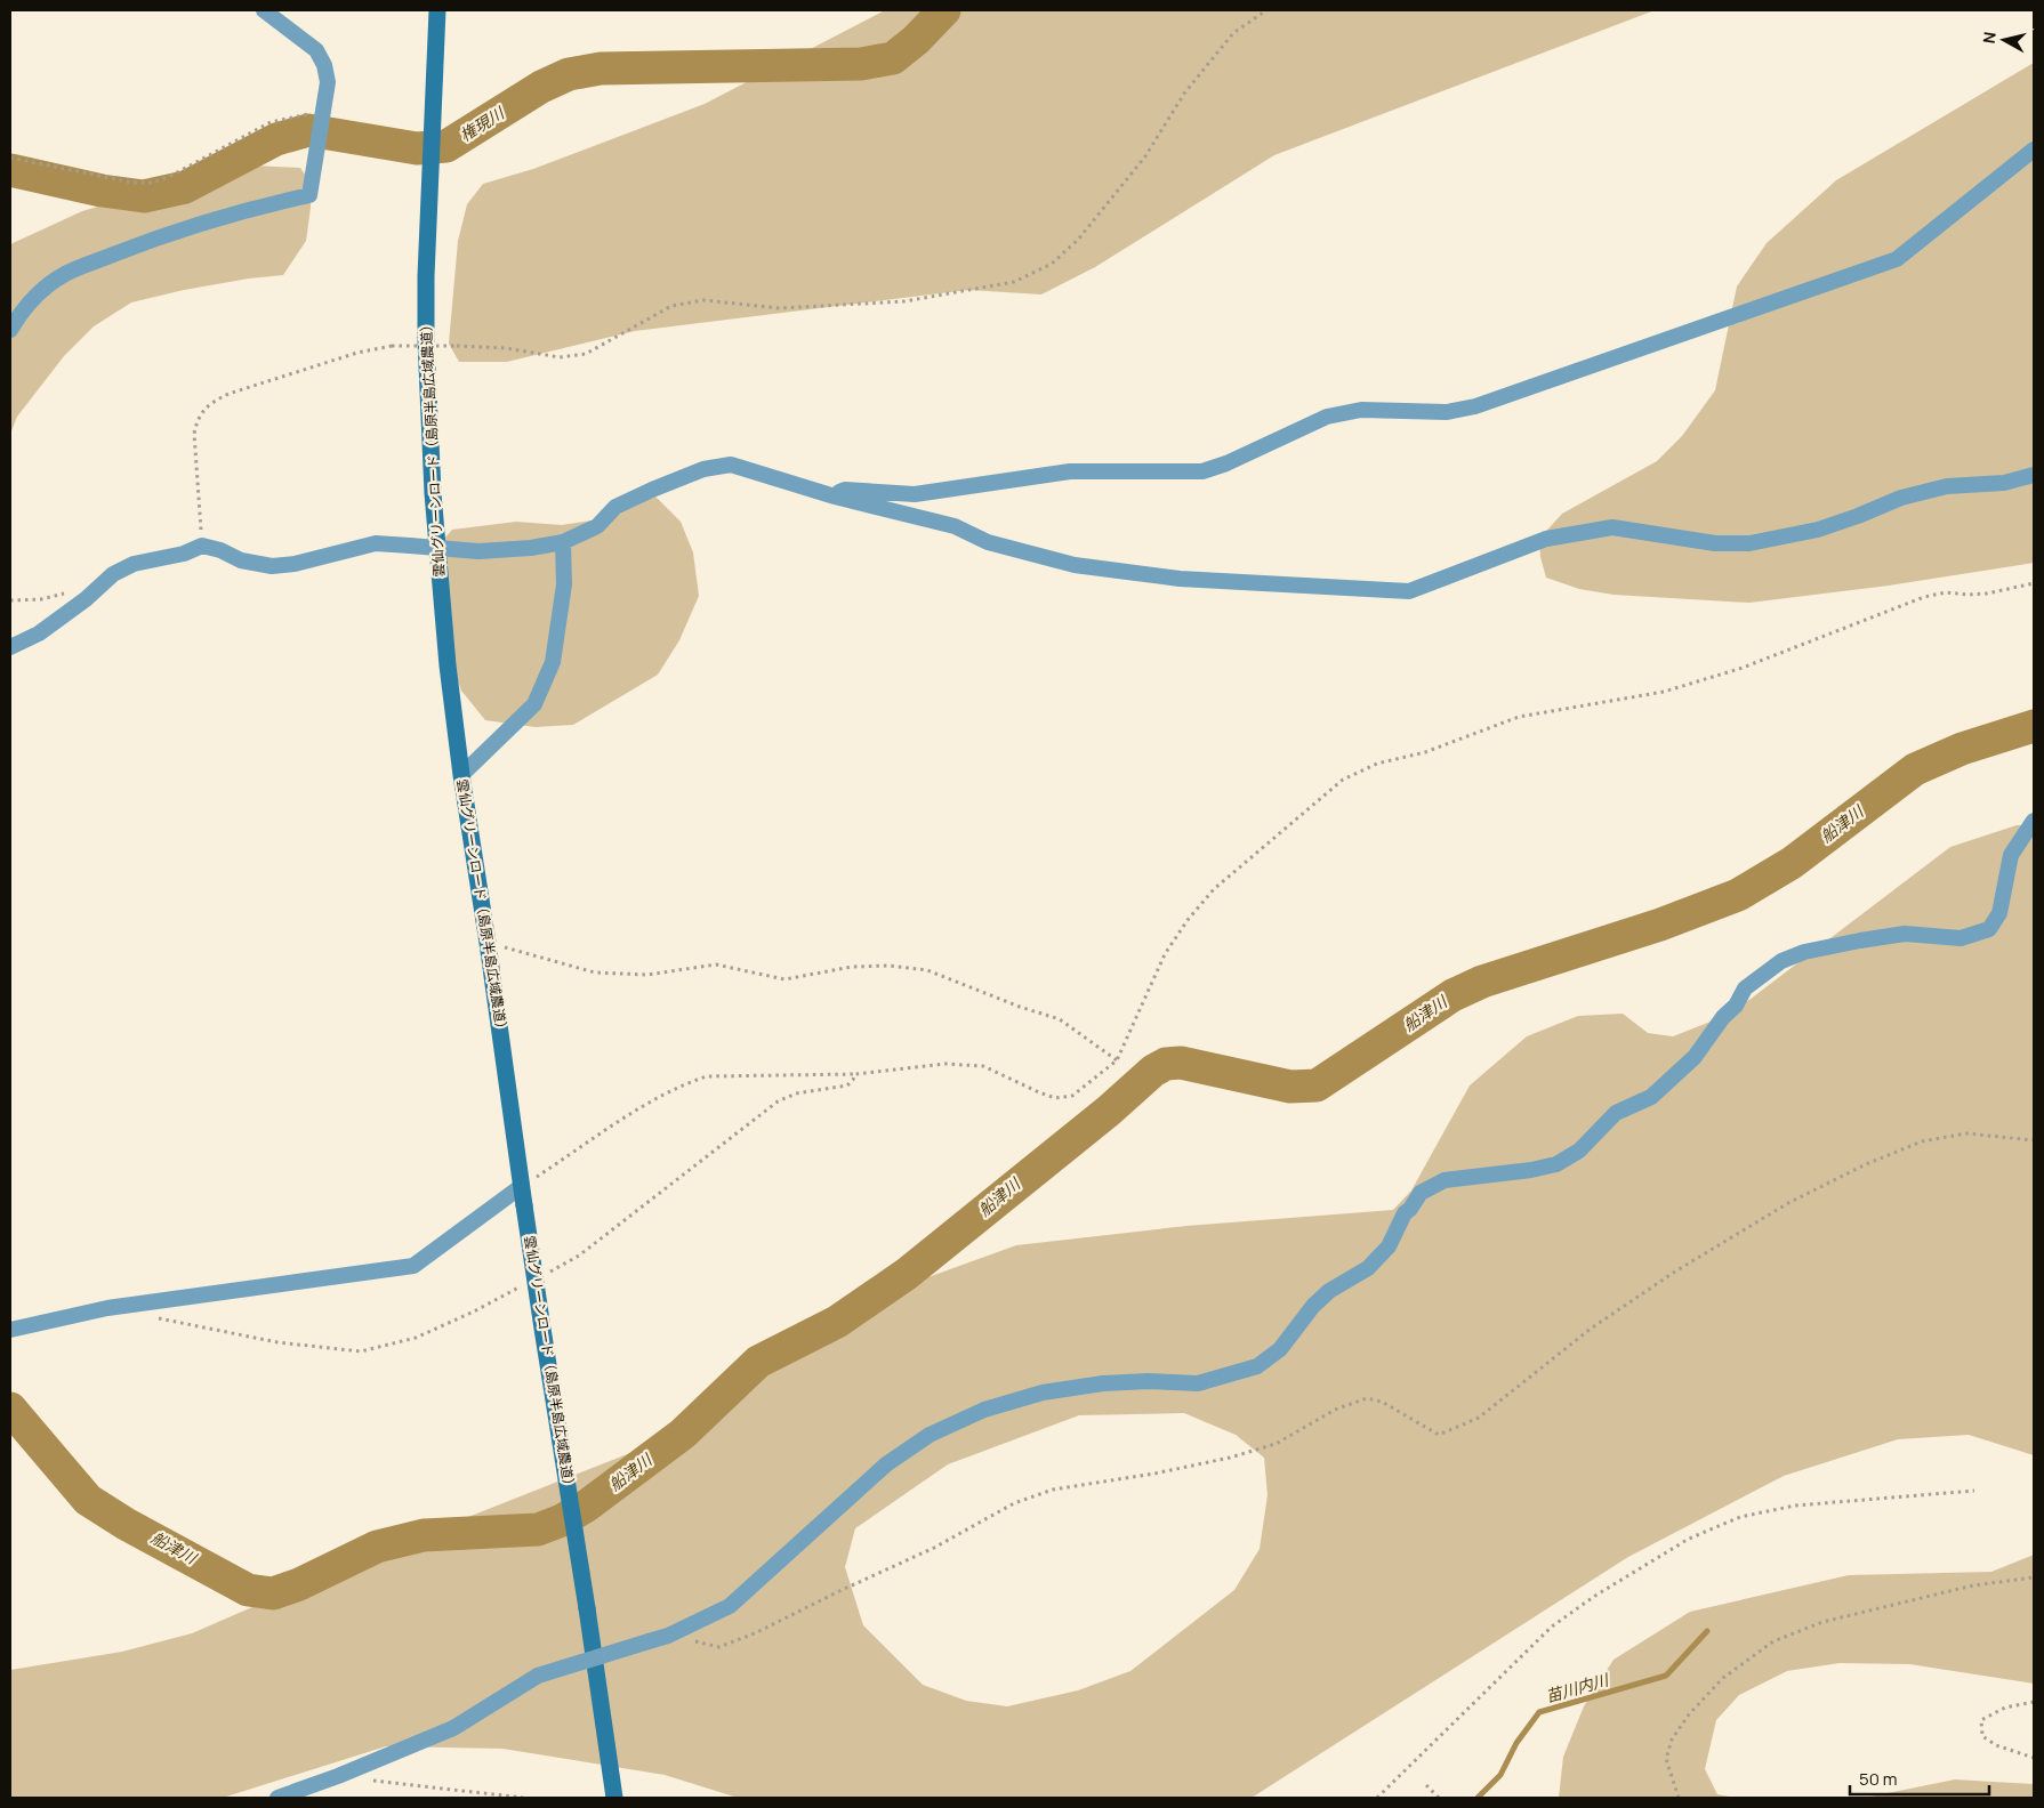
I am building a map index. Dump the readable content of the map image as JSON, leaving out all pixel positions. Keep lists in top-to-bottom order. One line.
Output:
{"streets":{"street":["雲仙グリーンロード（島原半島広域農道）"]},"water":["権現川","船津川","苗川内川"],"scale_bar":"50 m","north":"left"}
